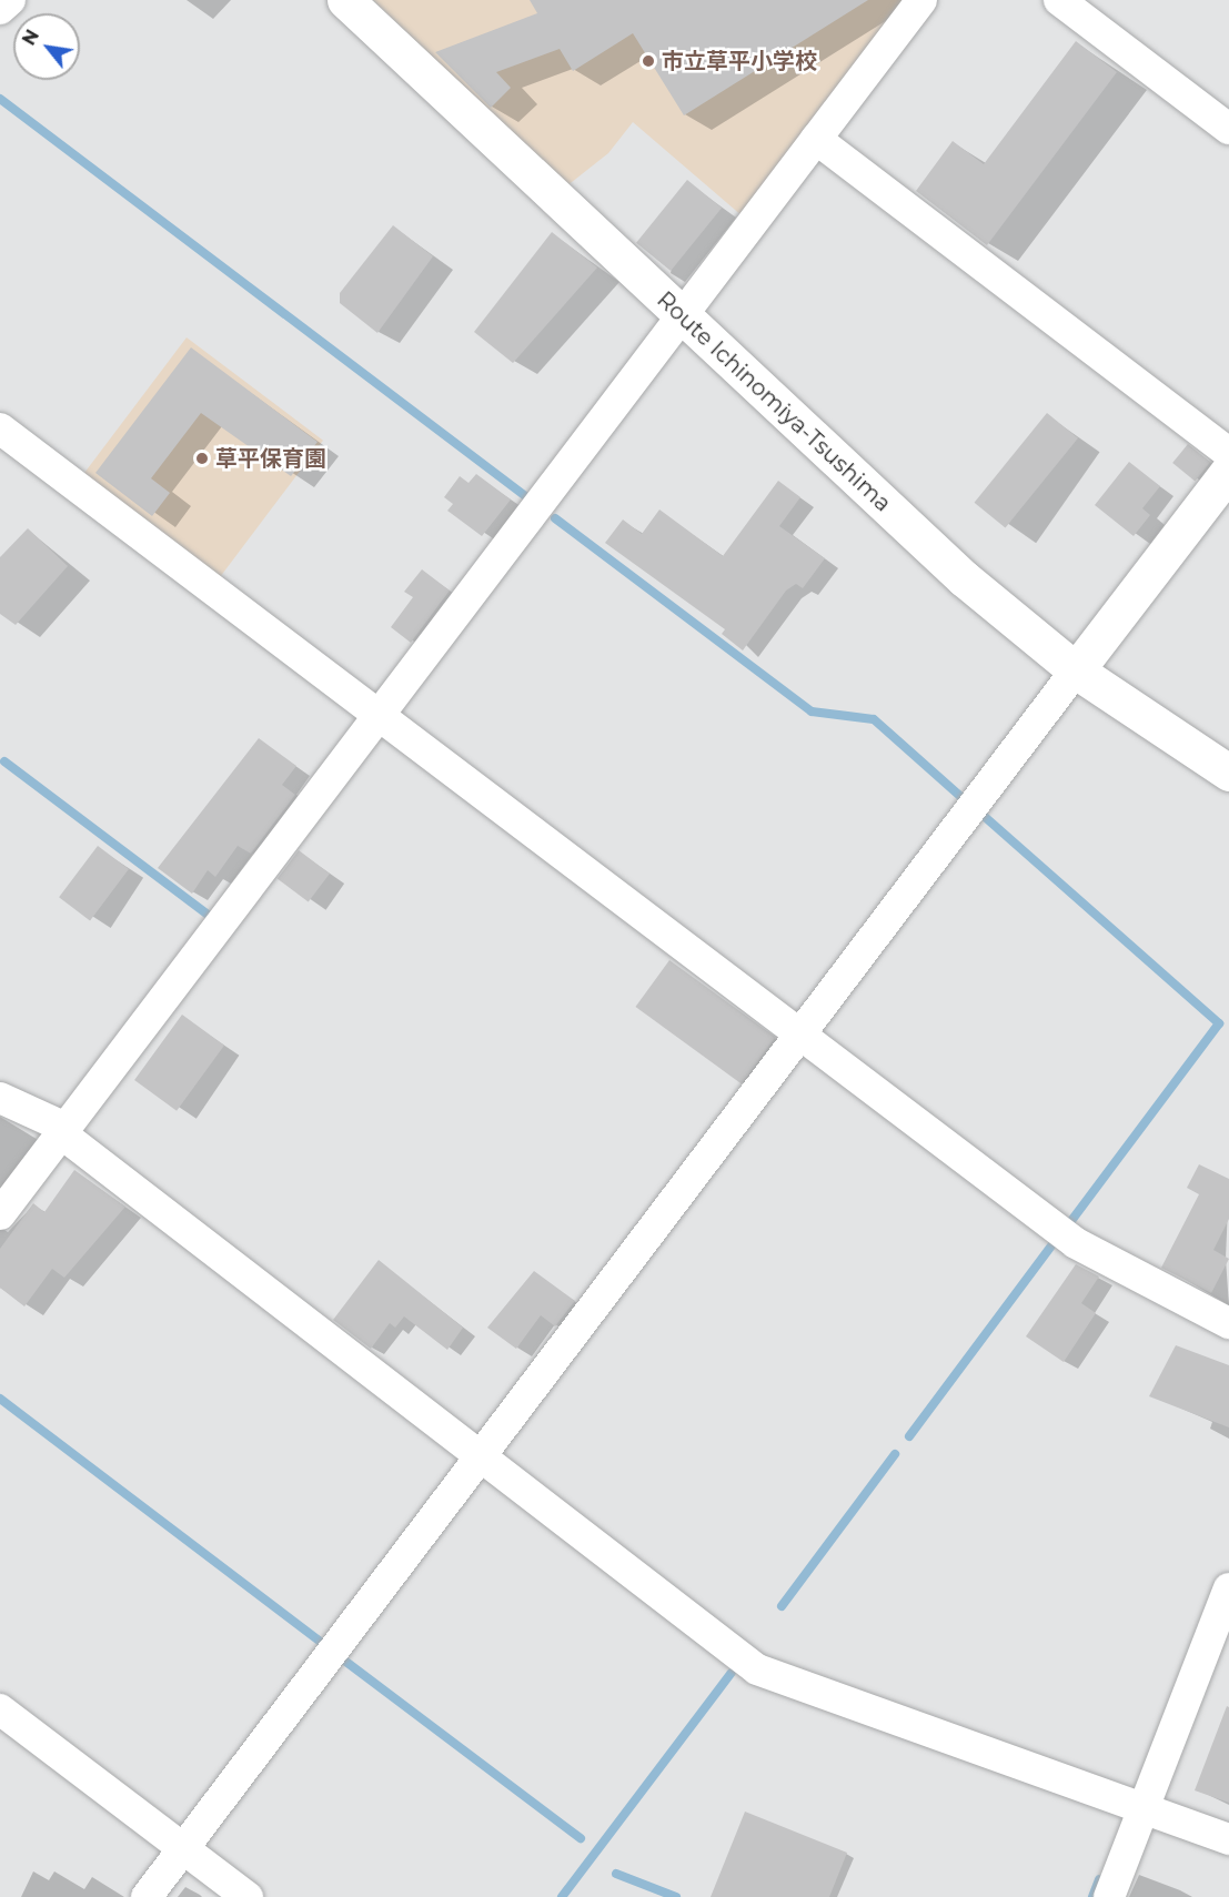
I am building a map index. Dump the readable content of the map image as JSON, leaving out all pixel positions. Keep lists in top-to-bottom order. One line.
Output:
{"streets":{"main road":["Route Ichinomiya-Tsushima"]},"places":["市立草平小学校","草平保育園"],"north":"top left"}
